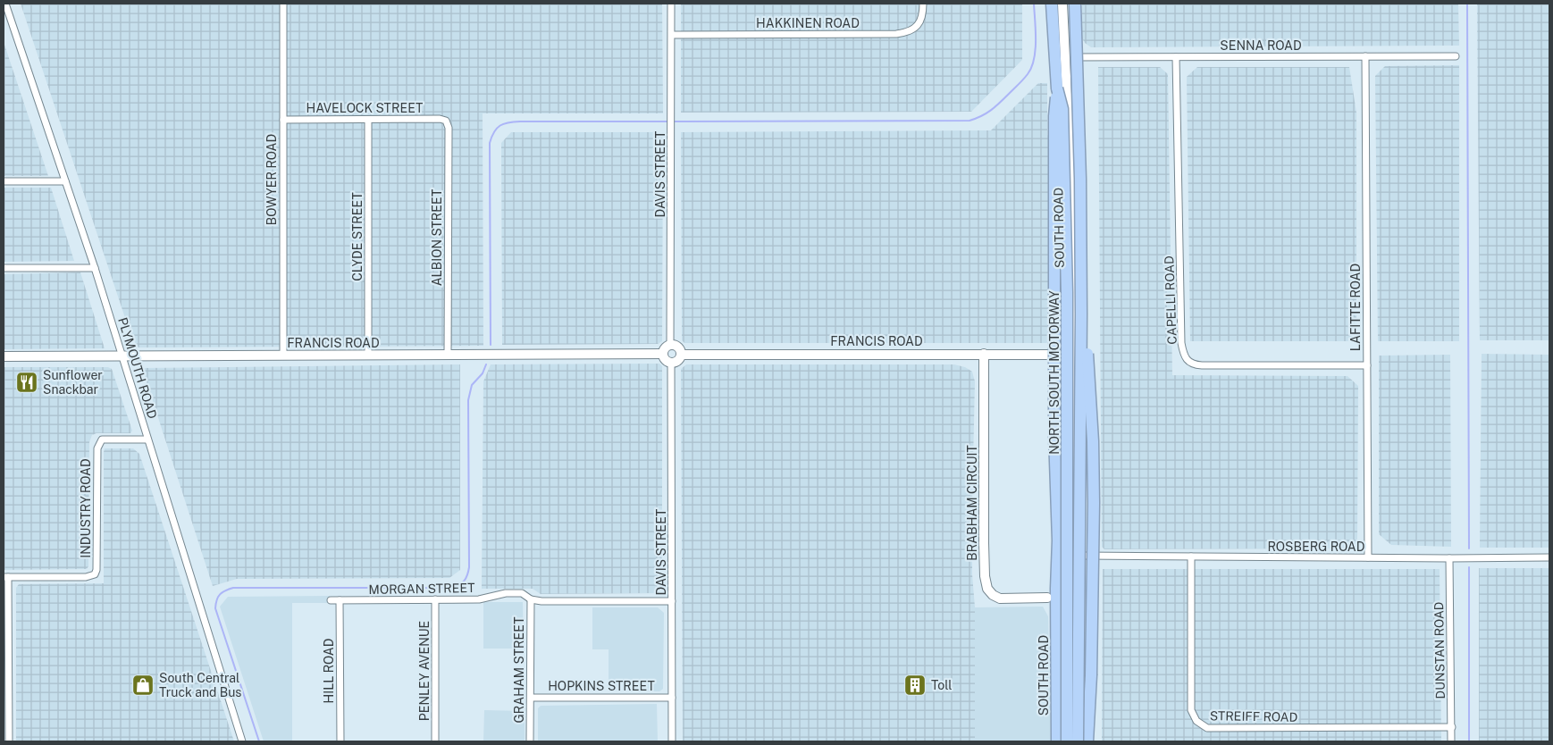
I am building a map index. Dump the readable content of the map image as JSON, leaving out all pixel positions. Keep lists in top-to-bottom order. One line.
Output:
{"streets":{"highway":["SOUTH ROAD","NORTH SOUTH MOTORWAY"],"street":["HAKKINEN ROAD","SENNA ROAD","HAVELOCK STREET","DAVIS STREET","BOWYER ROAD","CLYDE STREET","ALBION STREET","CAPELLI ROAD","LAFITTE ROAD","FRANCIS ROAD","PLYMOUTH ROAD","BRABHAM CIRCUIT","INDUSTRY ROAD","ROSBERG ROAD","MORGAN STREET","DUNSTAN ROAD","GRAHAM STREET","HILL ROAD","PENLEY AVENUE","HOPKINS STREET","STREIFF ROAD"]},"crossings":[["HAKKINEN ROAD","DAVIS STREET"],["SENNA ROAD","SOUTH ROAD"],["SENNA ROAD","CAPELLI ROAD"],["SENNA ROAD","LAFITTE ROAD"],["HAVELOCK STREET","BOWYER ROAD"],["HAVELOCK STREET","CLYDE STREET"],["HAVELOCK STREET","ALBION STREET"],["DAVIS STREET","FRANCIS ROAD"],["DAVIS STREET","MORGAN STREET"],["DAVIS STREET","HOPKINS STREET"],["BOWYER ROAD","FRANCIS ROAD"],["SOUTH ROAD","FRANCIS ROAD"],["SOUTH ROAD","NORTH SOUTH MOTORWAY"],["SOUTH ROAD","ROSBERG ROAD"],["CLYDE STREET","FRANCIS ROAD"],["ALBION STREET","FRANCIS ROAD"],["CAPELLI ROAD","LAFITTE ROAD"],["LAFITTE ROAD","ROSBERG ROAD"],["FRANCIS ROAD","PLYMOUTH ROAD"],["FRANCIS ROAD","BRABHAM CIRCUIT"],["PLYMOUTH ROAD","INDUSTRY ROAD"],["ROSBERG ROAD","DUNSTAN ROAD"],["ROSBERG ROAD","STREIFF ROAD"],["MORGAN STREET","GRAHAM STREET"],["MORGAN STREET","HILL ROAD"],["MORGAN STREET","PENLEY AVENUE"],["DUNSTAN ROAD","STREIFF ROAD"],["GRAHAM STREET","HOPKINS STREET"]],"places":{"restaurant":["Sunflower Snackbar"],"shop":["South Central Truck and Bus"],"building":["Toll"]}}
